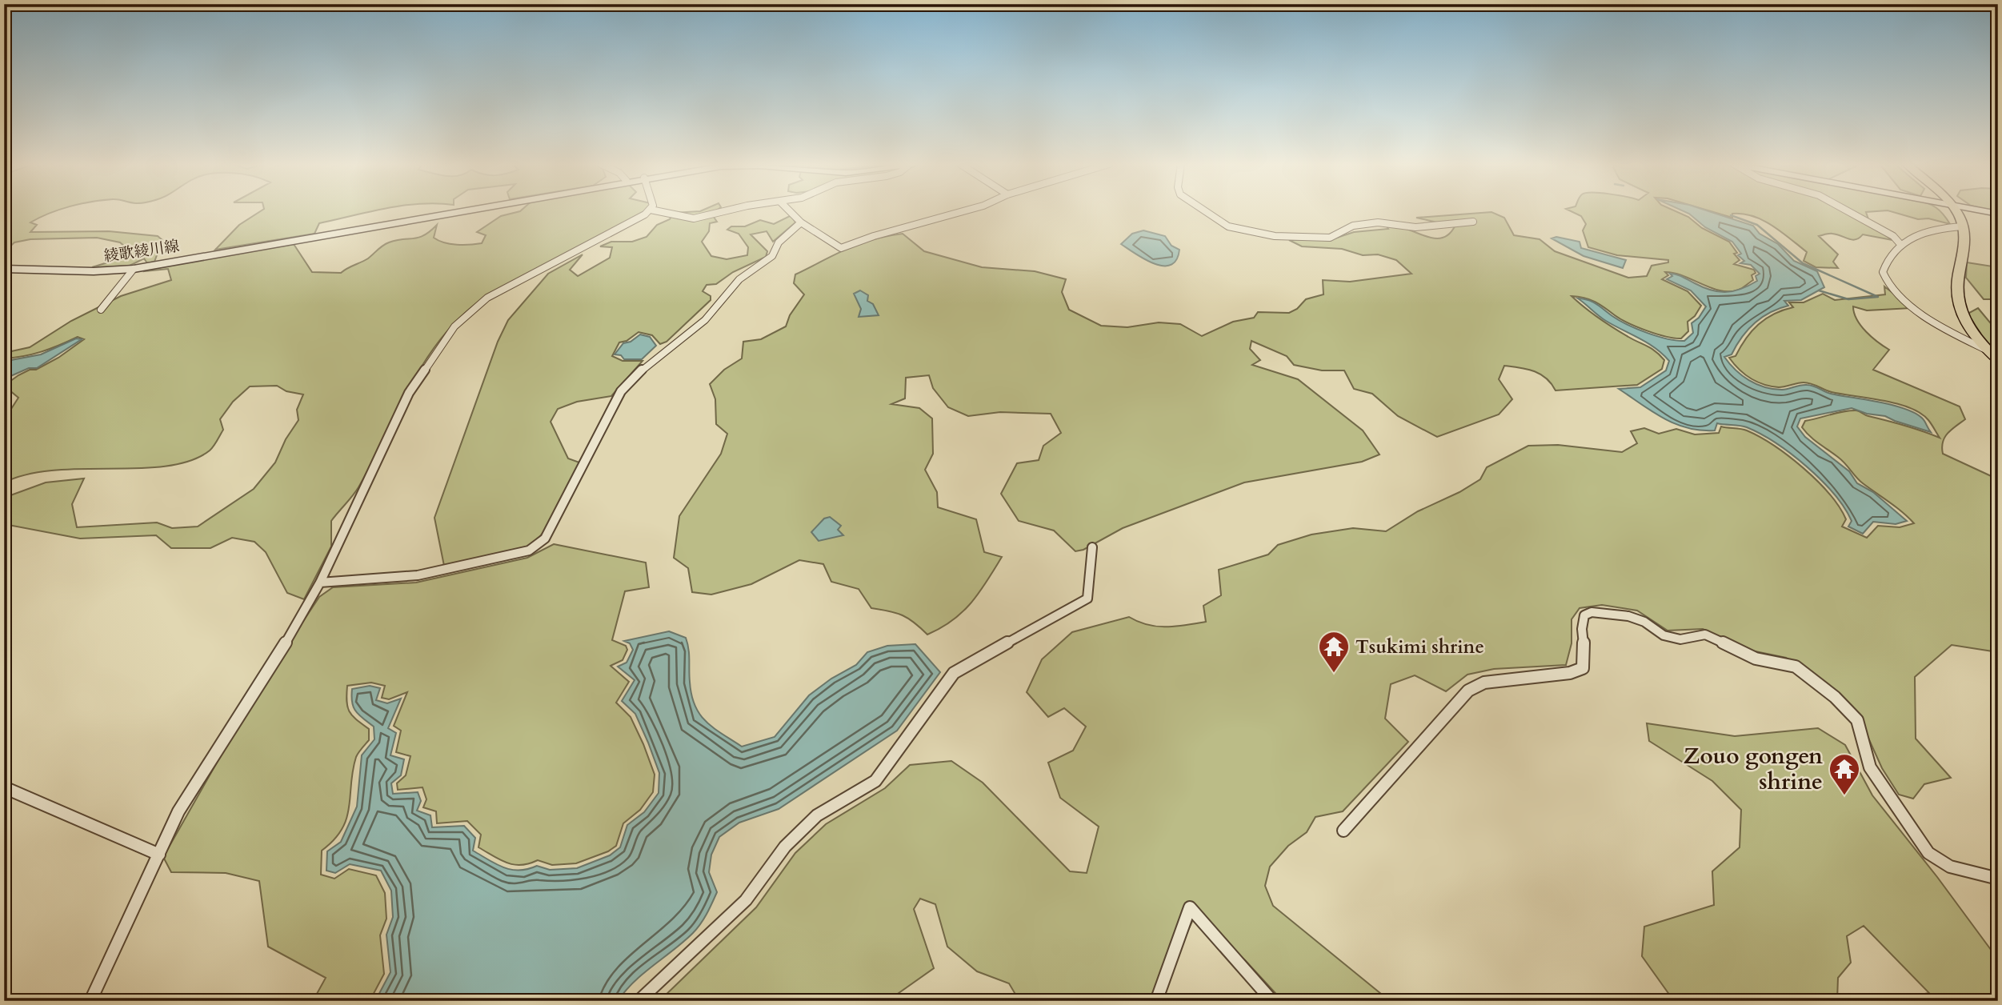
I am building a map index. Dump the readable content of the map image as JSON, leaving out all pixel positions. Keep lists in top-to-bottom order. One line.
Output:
{"streets":{"main road":["綾歌綾川線"]},"places":{"temple":["Tsukimi shrine","Zouo gongen shrine"]}}
